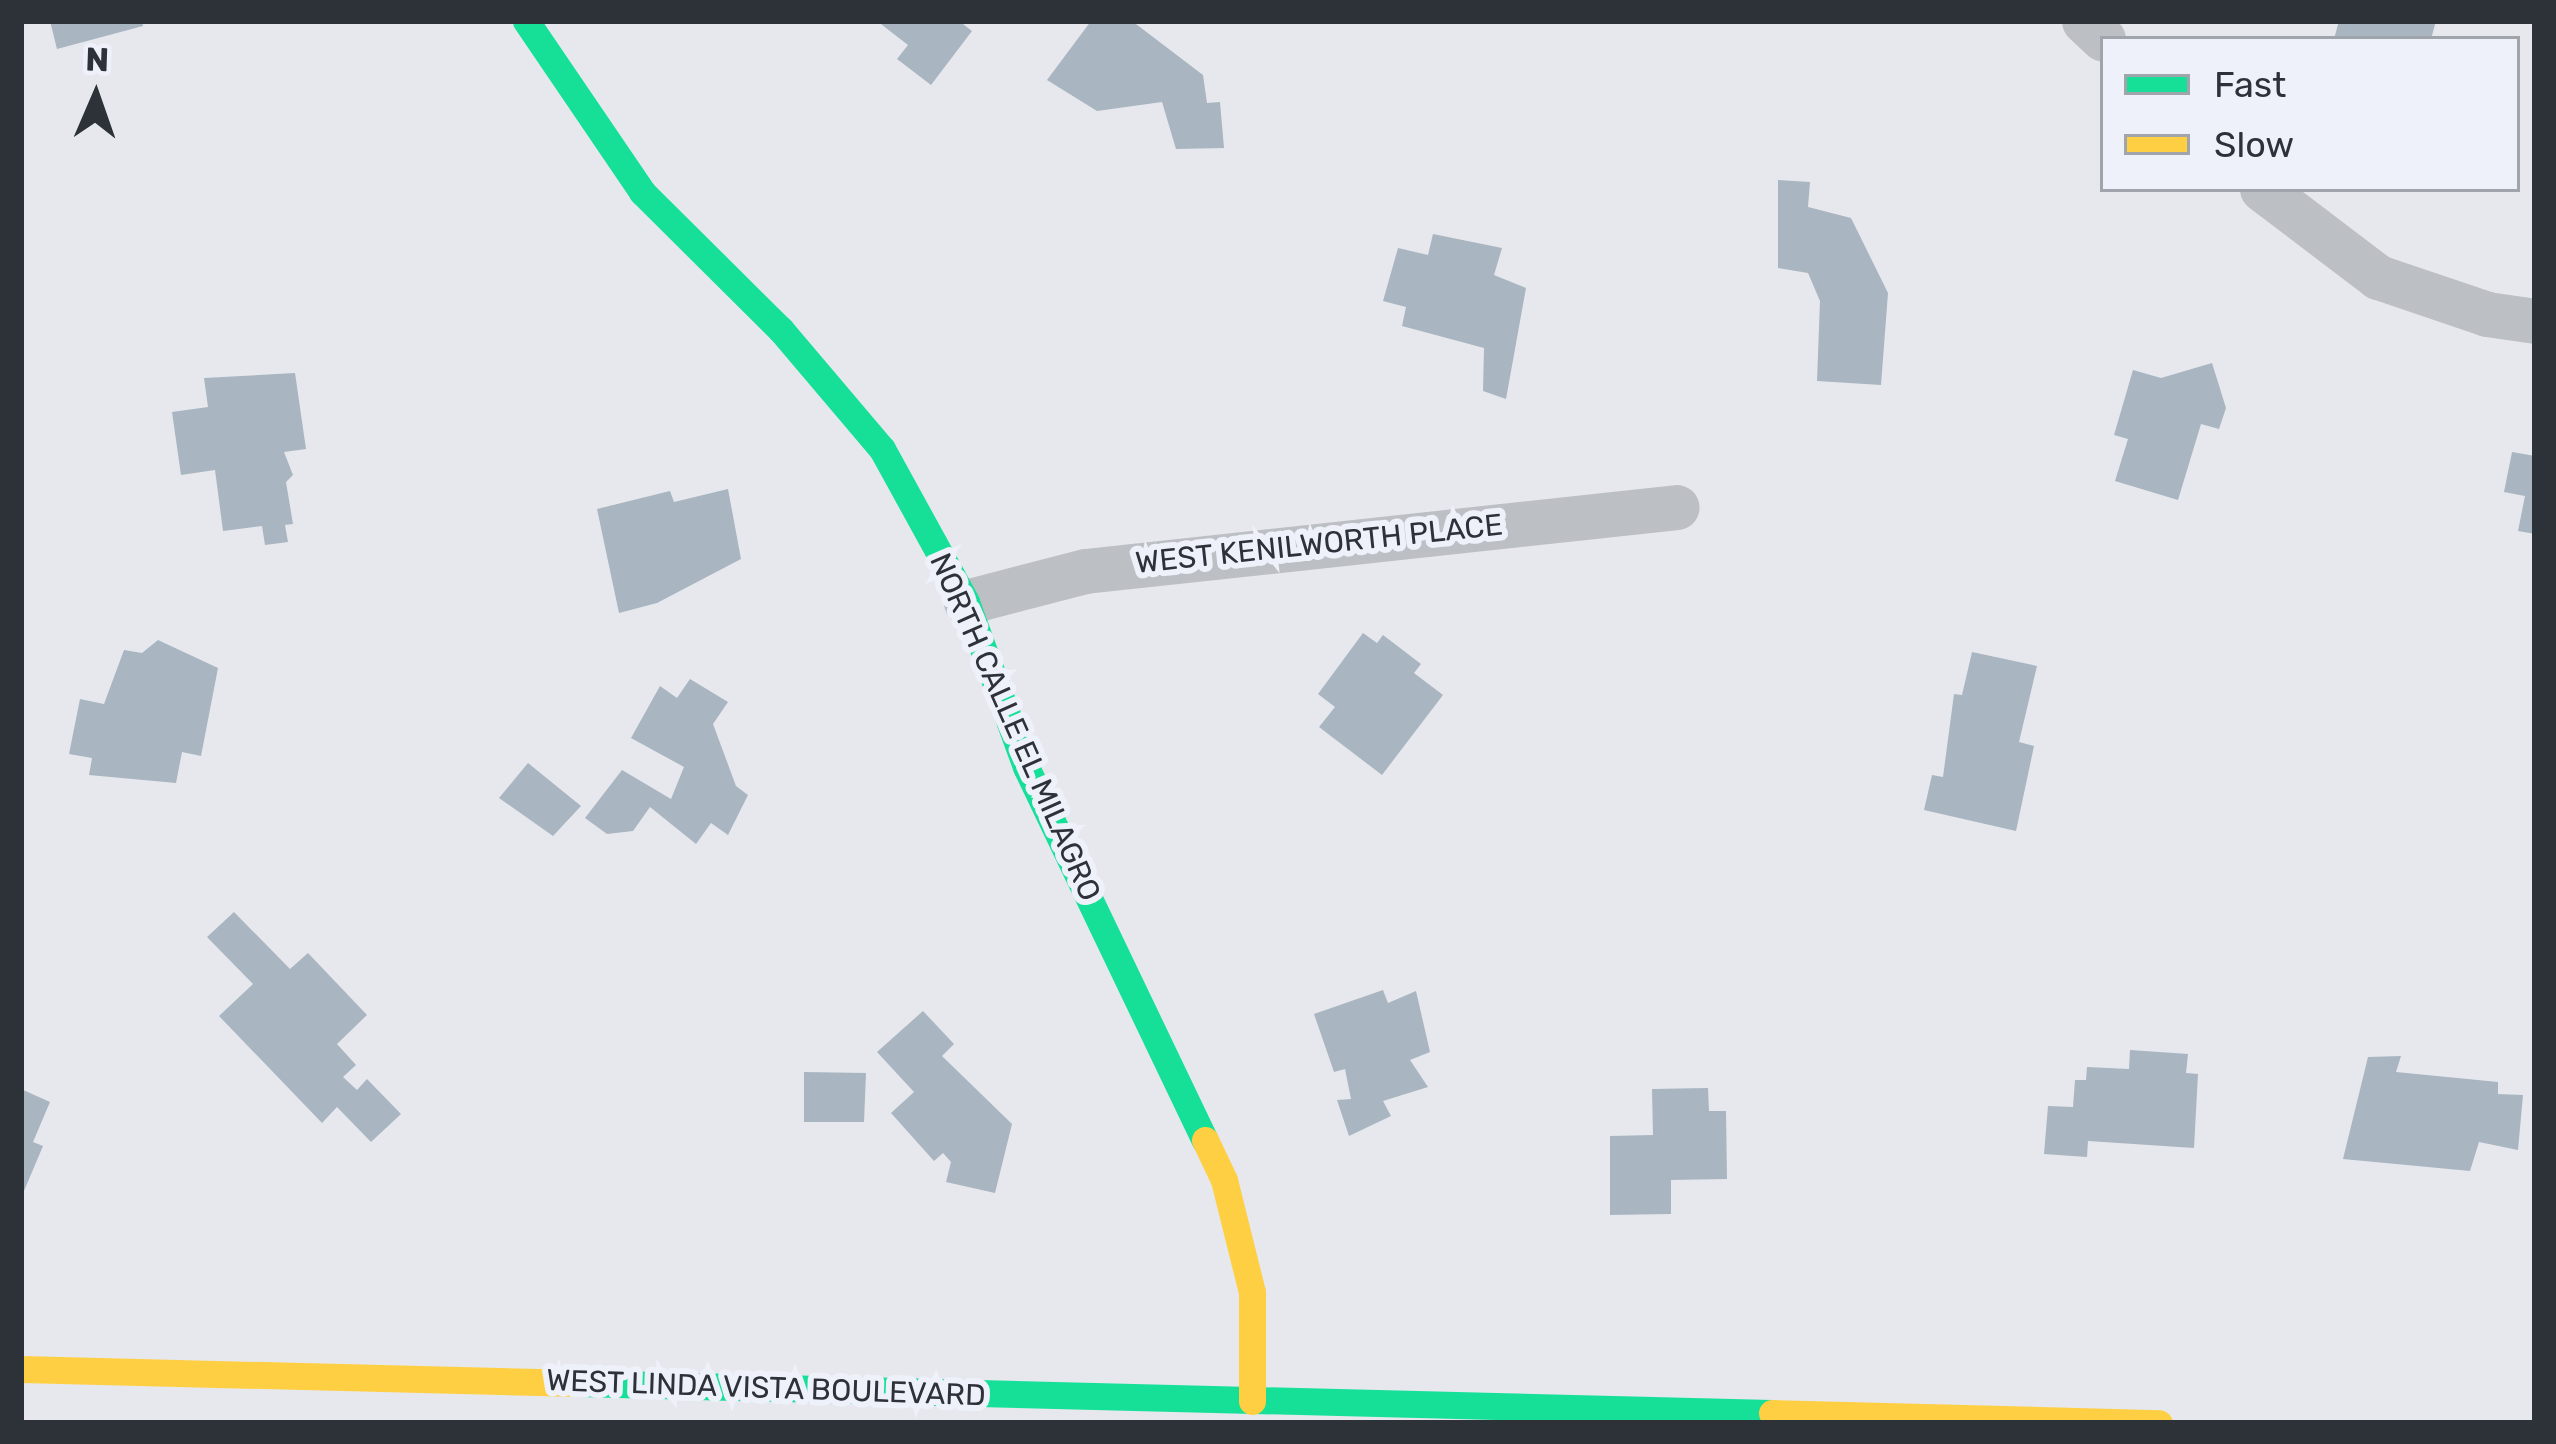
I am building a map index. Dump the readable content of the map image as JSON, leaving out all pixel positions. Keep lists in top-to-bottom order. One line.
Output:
{"streets":{"street":["WEST KENILWORTH PLACE","NORTH CALLE EL MILAGRO","WEST LINDA VISTA BOULEVARD"]},"crossings":[["WEST KENILWORTH PLACE","NORTH CALLE EL MILAGRO"],["NORTH CALLE EL MILAGRO","WEST LINDA VISTA BOULEVARD"]],"legend":["Fast","Slow"],"north":"top"}
